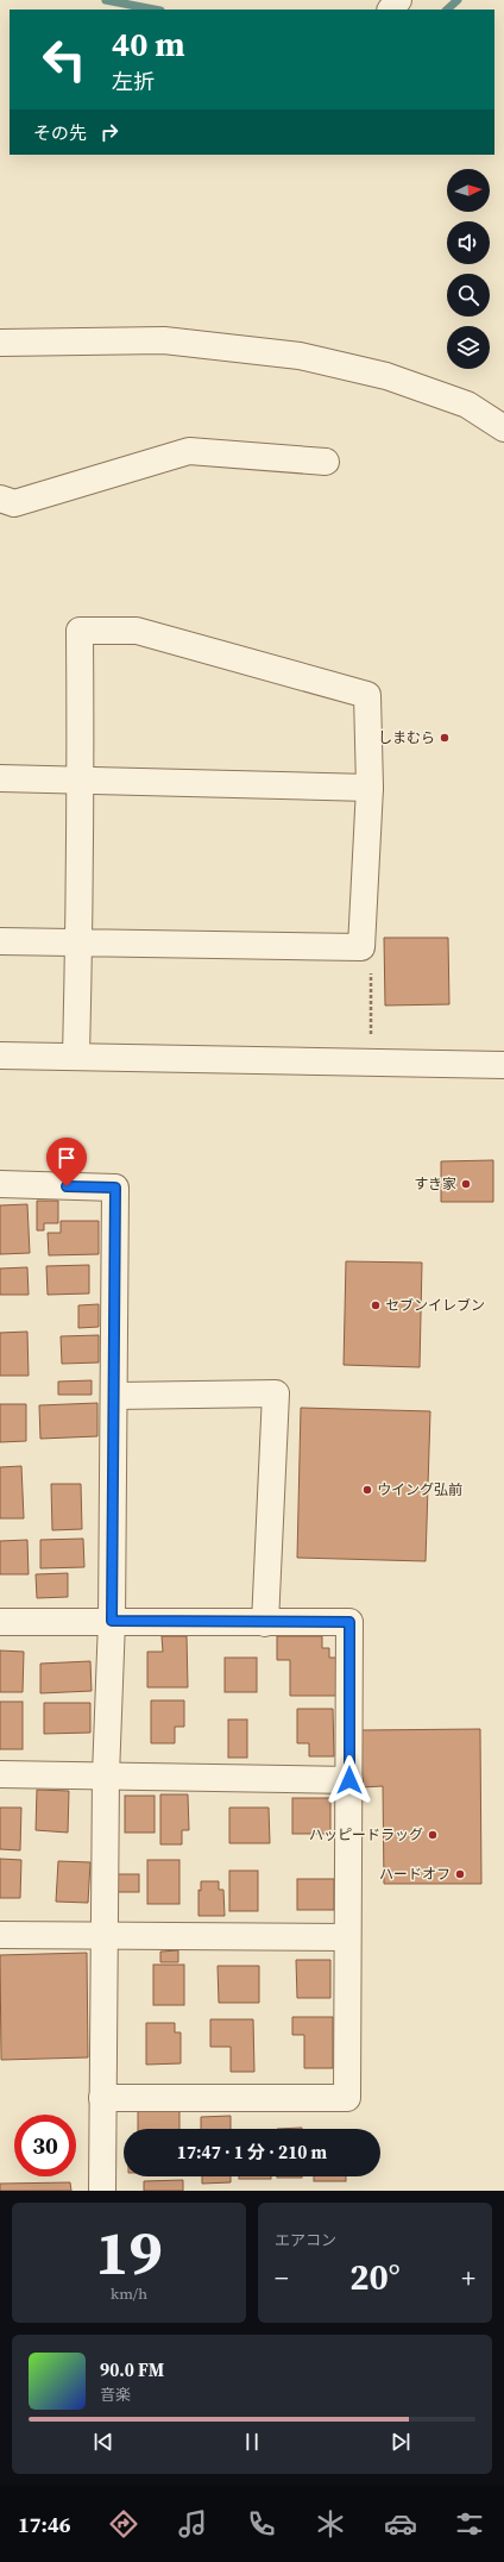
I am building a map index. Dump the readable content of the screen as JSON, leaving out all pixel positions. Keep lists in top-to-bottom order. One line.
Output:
{"places":["しまむら","すき家","セブンイレブン","ウイング弘前","ハッピードラッグ","ハードオフ"],"north":"right","page":{"turn":["40 m","左折"],"then":"その先","limit":"30","trip":"17:47 · 1 分 · 210 m","tile":[["19","km/h"],"エアコン"],"heat":["−","20°","+"],"song":["90.0 FM","音楽"],"tabs":"17:46"}}
